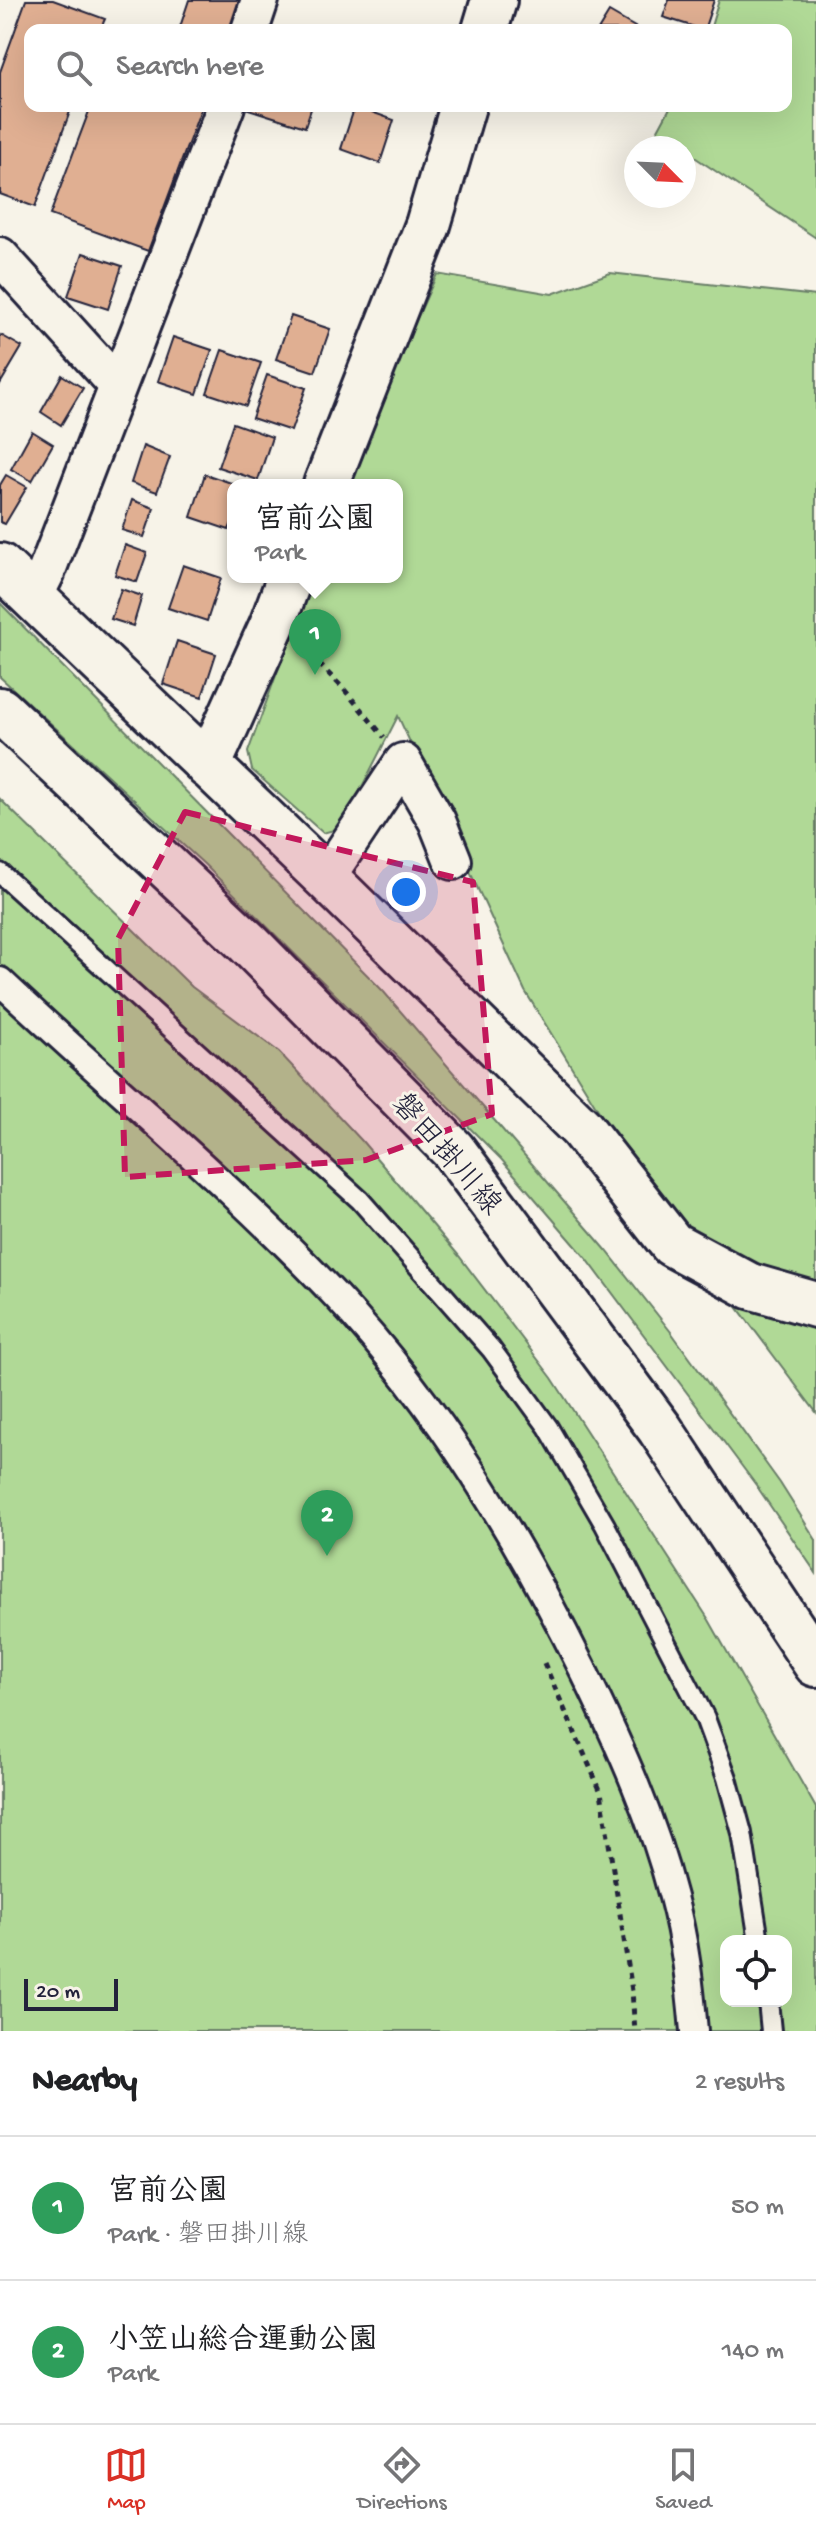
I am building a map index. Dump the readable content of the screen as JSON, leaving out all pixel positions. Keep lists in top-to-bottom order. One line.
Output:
{"streets":{"street":["磐田掛川線"]},"scale_bar":"20 m","north":"bottom right","page":{"search":"Search here","popup":["宮前公園","Park"],"pins":["1","2"],"scale":"20 m","heading":["Nearby","2 results"],"list":[{"mark":"1","name":"宮前公園","note":"Park · 磐田掛川線","value":"50 m"},{"mark":"2","name":"小笠山総合運動公園","note":"Park","value":"140 m"}],"nav":["Map","Directions","Saved"]}}
